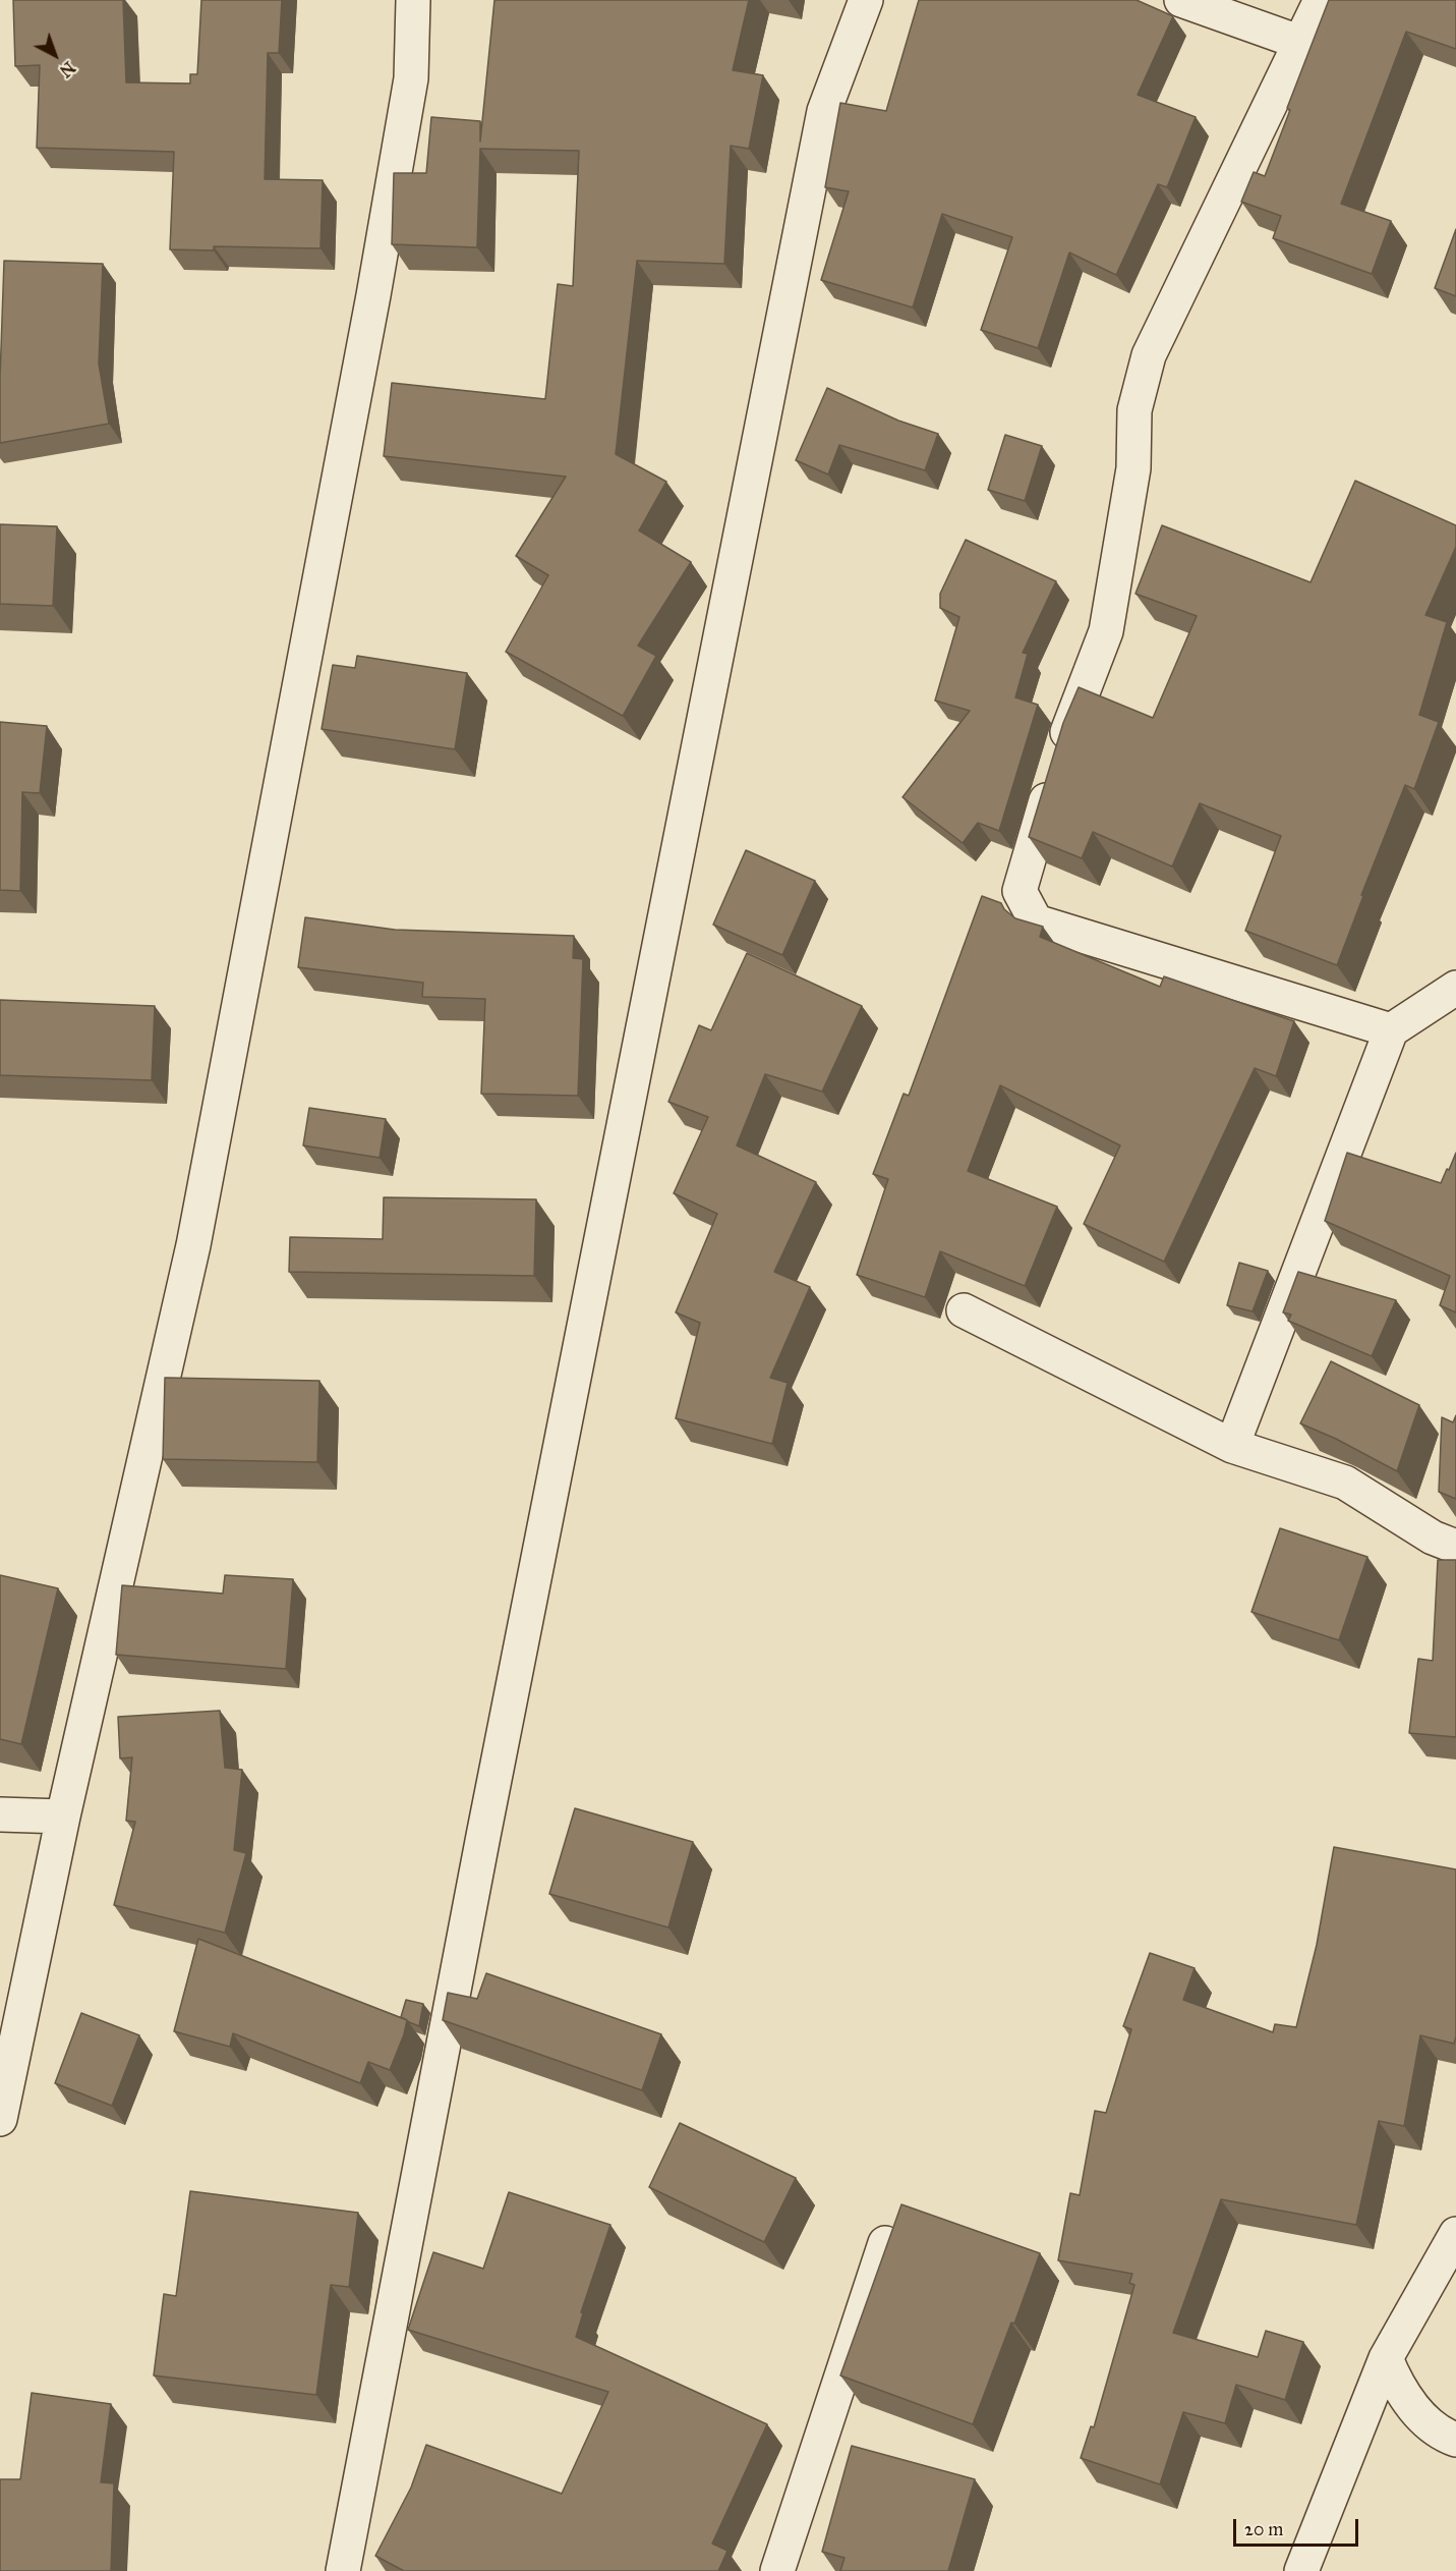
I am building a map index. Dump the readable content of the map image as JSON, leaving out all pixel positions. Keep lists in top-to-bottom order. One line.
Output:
{"scale_bar":"20 m","north":"bottom right"}
